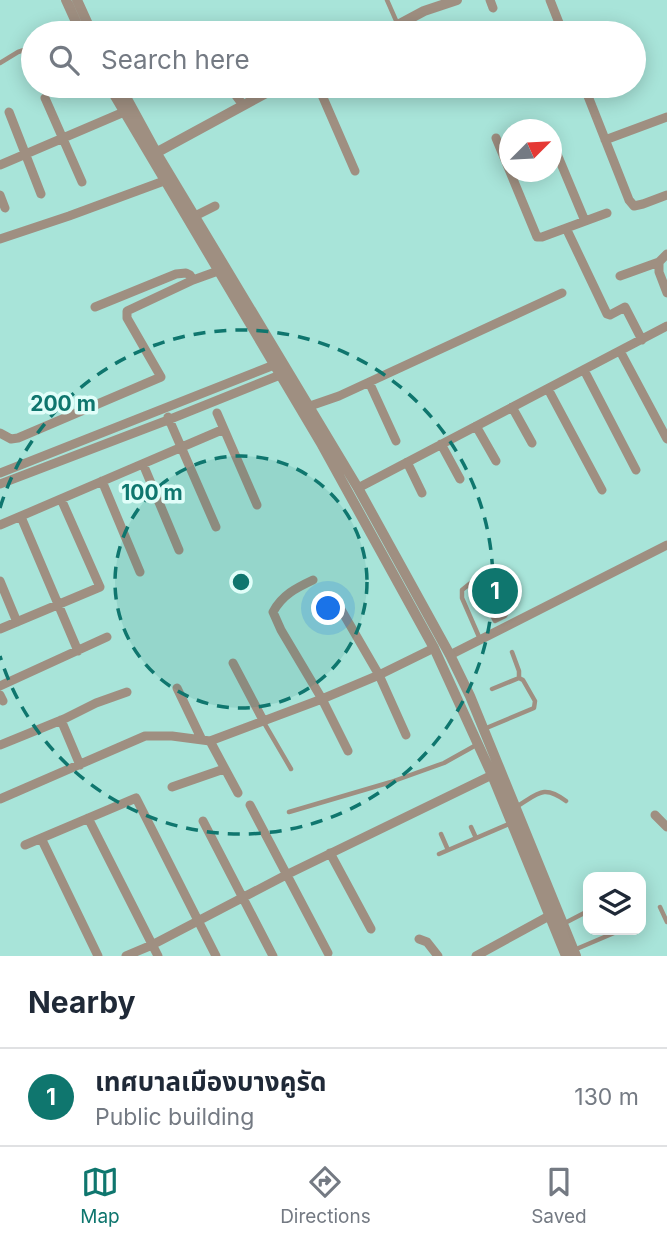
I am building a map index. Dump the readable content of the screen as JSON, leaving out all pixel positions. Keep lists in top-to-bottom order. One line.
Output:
{"north":"top right","page":{"search":"Search here","pins":"1","heading":"Nearby","list":[{"mark":"1","name":"เทศบาลเมืองบางคูรัด","note":"Public building","value":"130 m"}],"nav":["Map","Directions","Saved"]},"rings":["200 m","100 m"]}
